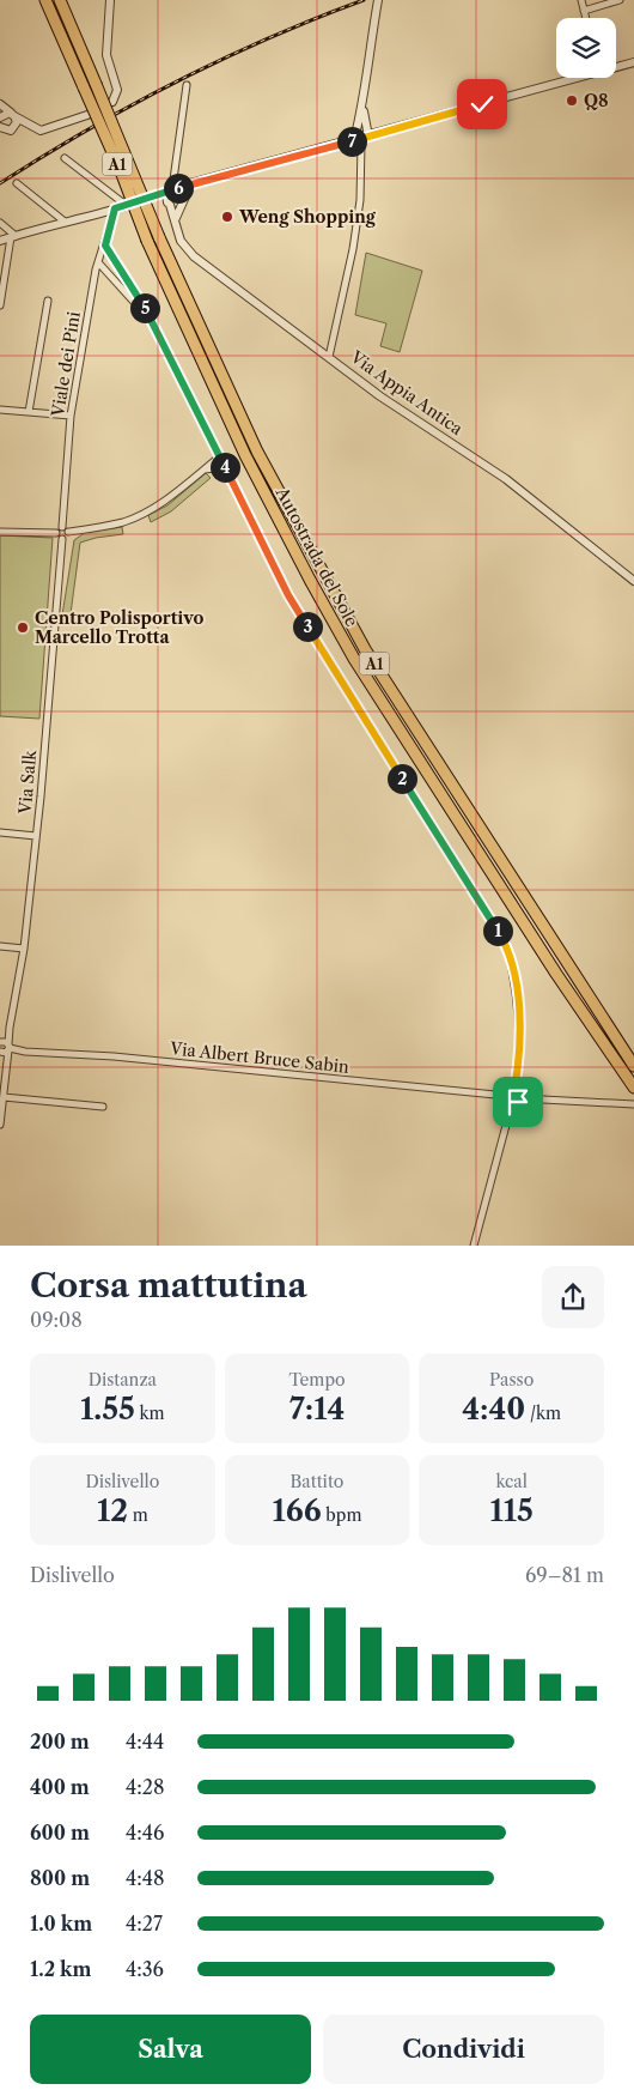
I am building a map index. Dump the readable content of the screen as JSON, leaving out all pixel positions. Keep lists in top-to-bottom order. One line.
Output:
{"streets":{"highway":["A1","Autostrada del Sole"],"street":["Viale dei Pini","Via Appia Antica","Via Salk","Via Albert Bruce Sabin"]},"crossings":[["Via Salk","Via Albert Bruce Sabin"]],"places":["Q8","Weng Shopping","Centro Polisportivo Marcello Trotta"],"page":{"pins":["7","6","5","4","3","2","1"],"heading":["Corsa mattutina","09:08"],"stats":[["Distanza","1.55 km"],["Tempo","7:14"],["Passo","4:40 /km"],["Dislivello","12 m"],["Battito","166 bpm"],["kcal","115"]],"chart":["Dislivello","69–81 m"],"list":[{"name":"200 m","note":"4:44"},{"name":"400 m","note":"4:28"},{"name":"600 m","note":"4:46"},{"name":"800 m","note":"4:48"},{"name":"1.0 km","note":"4:27"},{"name":"1.2 km","note":"4:36"}],"buttons":["Salva","Condividi"]}}
